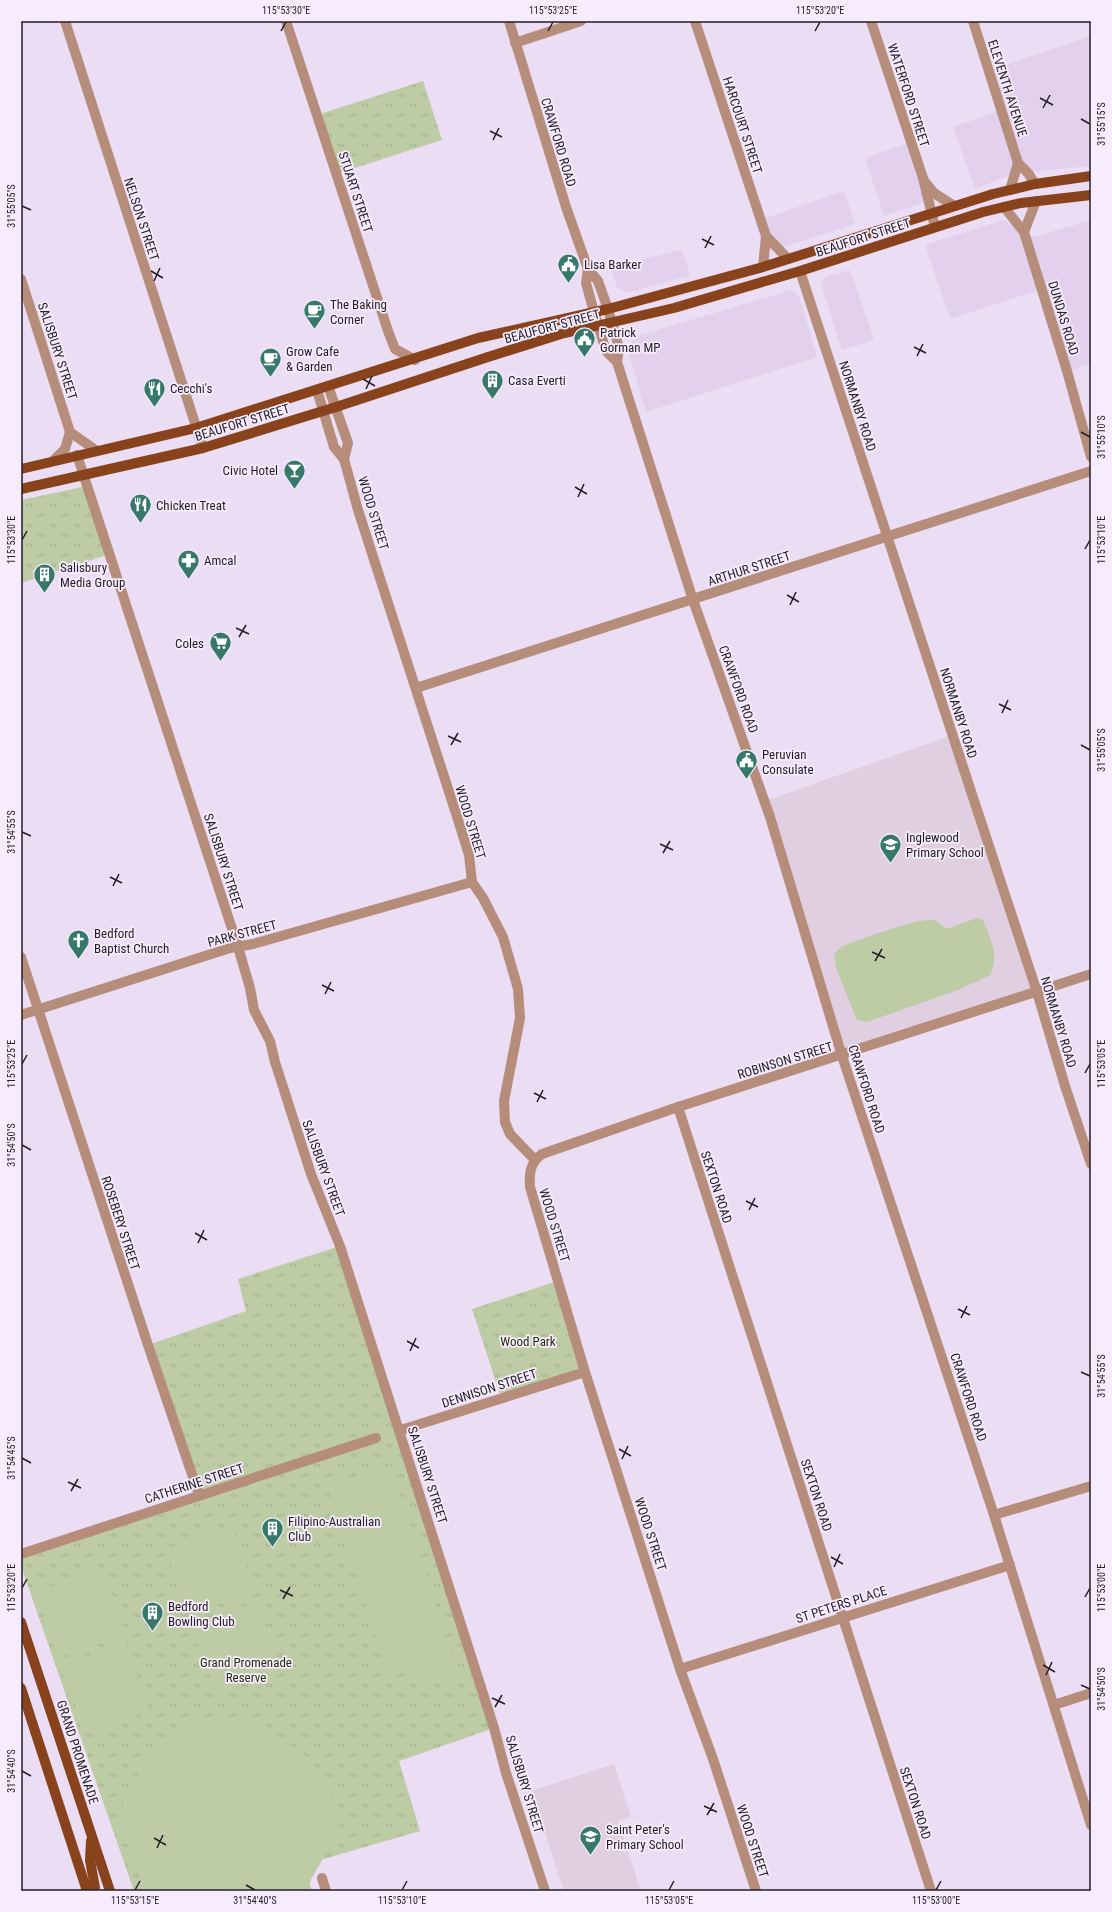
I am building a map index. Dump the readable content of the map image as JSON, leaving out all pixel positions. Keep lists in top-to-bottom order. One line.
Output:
{"streets":{"main road":["BEAUFORT STREET","GRAND PROMENADE"],"street":["ELEVENTH AVENUE","WATERFORD STREET","HARCOURT STREET","CRAWFORD ROAD","STUART STREET","NELSON STREET","DUNDAS ROAD","SALISBURY STREET","NORMANBY ROAD","WOOD STREET","ARTHUR STREET","PARK STREET","ROBINSON STREET","SEXTON ROAD","ROSEBERY STREET","DENNISON STREET","CATHERINE STREET","ST PETERS PLACE"]},"crossings":[["ELEVENTH AVENUE","BEAUFORT STREET"],["WATERFORD STREET","BEAUFORT STREET"],["HARCOURT STREET","BEAUFORT STREET"],["CRAWFORD ROAD","BEAUFORT STREET"],["CRAWFORD ROAD","ARTHUR STREET"],["CRAWFORD ROAD","ROBINSON STREET"],["CRAWFORD ROAD","ST PETERS PLACE"],["STUART STREET","BEAUFORT STREET"],["NELSON STREET","BEAUFORT STREET"],["BEAUFORT STREET","DUNDAS ROAD"],["BEAUFORT STREET","SALISBURY STREET"],["BEAUFORT STREET","NORMANBY ROAD"],["BEAUFORT STREET","WOOD STREET"],["SALISBURY STREET","PARK STREET"],["SALISBURY STREET","DENNISON STREET"],["NORMANBY ROAD","ARTHUR STREET"],["NORMANBY ROAD","ROBINSON STREET"],["WOOD STREET","ARTHUR STREET"],["WOOD STREET","PARK STREET"],["WOOD STREET","ROBINSON STREET"],["WOOD STREET","DENNISON STREET"],["WOOD STREET","ST PETERS PLACE"],["PARK STREET","ROSEBERY STREET"],["ROBINSON STREET","SEXTON ROAD"],["SEXTON ROAD","ST PETERS PLACE"],["ROSEBERY STREET","CATHERINE STREET"]],"parks":["Wood Park","Grand Promenade Reserve"],"places":{"public building":["Lisa Barker","Patrick Gorman MP","Peruvian Consulate"],"cafe":["The Baking Corner","Grow Cafe & Garden"],"building":["Casa Everti","Salisbury Media Group","Filipino-Australian Club","Bedford Bowling Club"],"restaurant":["Cecchi's","Chicken Treat"],"bar":["Civic Hotel"],"pharmacy":["Amcal"],"supermarket":["Coles"],"school or university":["Inglewood Primary School","Saint Peter's Primary School"],"church":["Bedford Baptist Church"]},"coordinates":["115°53'30\"E","115°53'25\"E","115°53'20\"E","31°55'15\"S","31°55'05\"S","31°55'10\"S","115°53'10\"E","31°54'55\"S","115°53'05\"E","31°54'50\"S","31°54'45\"S","115°53'00\"E","31°54'40\"S","115°53'15\"E"]}
